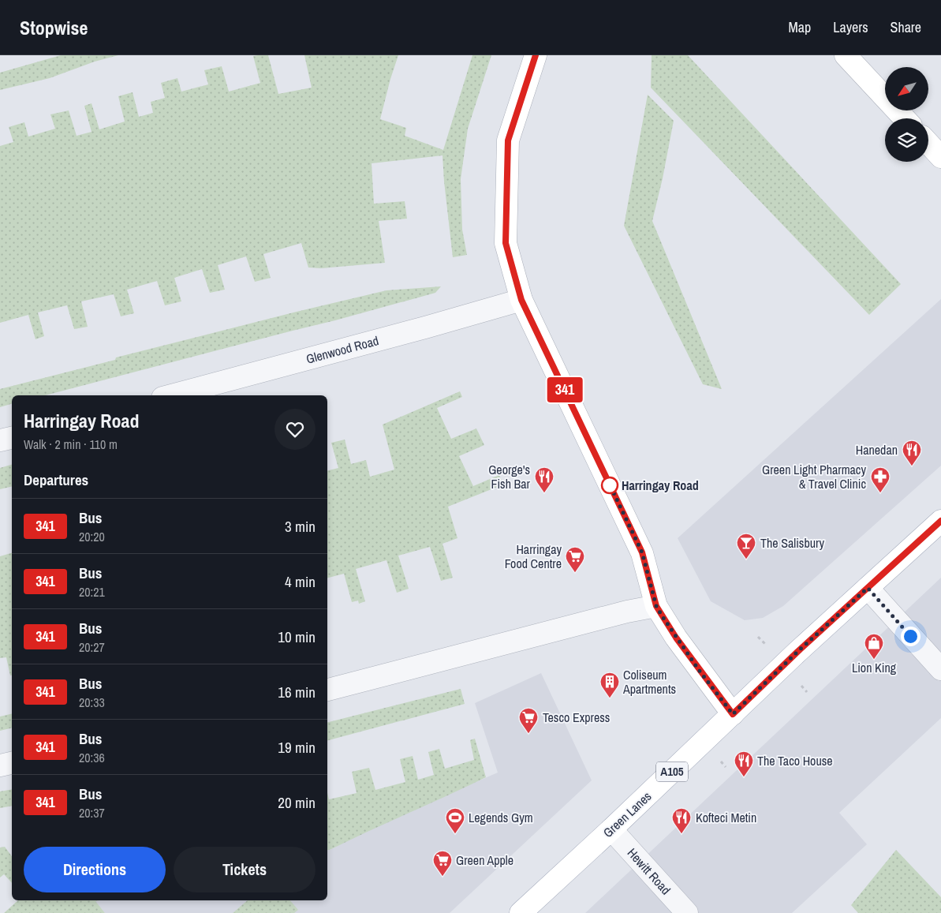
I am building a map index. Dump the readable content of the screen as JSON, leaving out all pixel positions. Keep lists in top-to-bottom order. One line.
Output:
{"streets":{"main road":["A105","Green Lanes"],"street":["Glenwood Road","Hewitt Road"]},"crossings":[["Green Lanes","Hewitt Road"]],"places":{"restaurant":["Hanedan","George's Fish Bar","The Taco House","Kofteci Metin"],"other":["Harringay Road"],"pharmacy":["Green Light Pharmacy & Travel Clinic"],"bar":["The Salisbury"],"supermarket":["Harringay Food Centre","Tesco Express","Green Apple"],"shop":["Lion King"],"building":["Coliseum Apartments"],"sports":["Legends Gym"]},"lines":["bus line 341"],"north":"bottom left","page":{"header":"Stopwise","nav":["Map","Layers","Share"],"on_map":"341","heading":[["Harringay Road","Walk · 2 min · 110 m"],"Departures"],"list":[{"mark":"341","name":"Bus","note":"20:20","value":"3 min"},{"mark":"341","name":"Bus","note":"20:21","value":"4 min"},{"mark":"341","name":"Bus","note":"20:27","value":"10 min"},{"mark":"341","name":"Bus","note":"20:33","value":"16 min"},{"mark":"341","name":"Bus","note":"20:36","value":"19 min"},{"mark":"341","name":"Bus","note":"20:37","value":"20 min"}],"buttons":["Directions","Tickets"]}}
